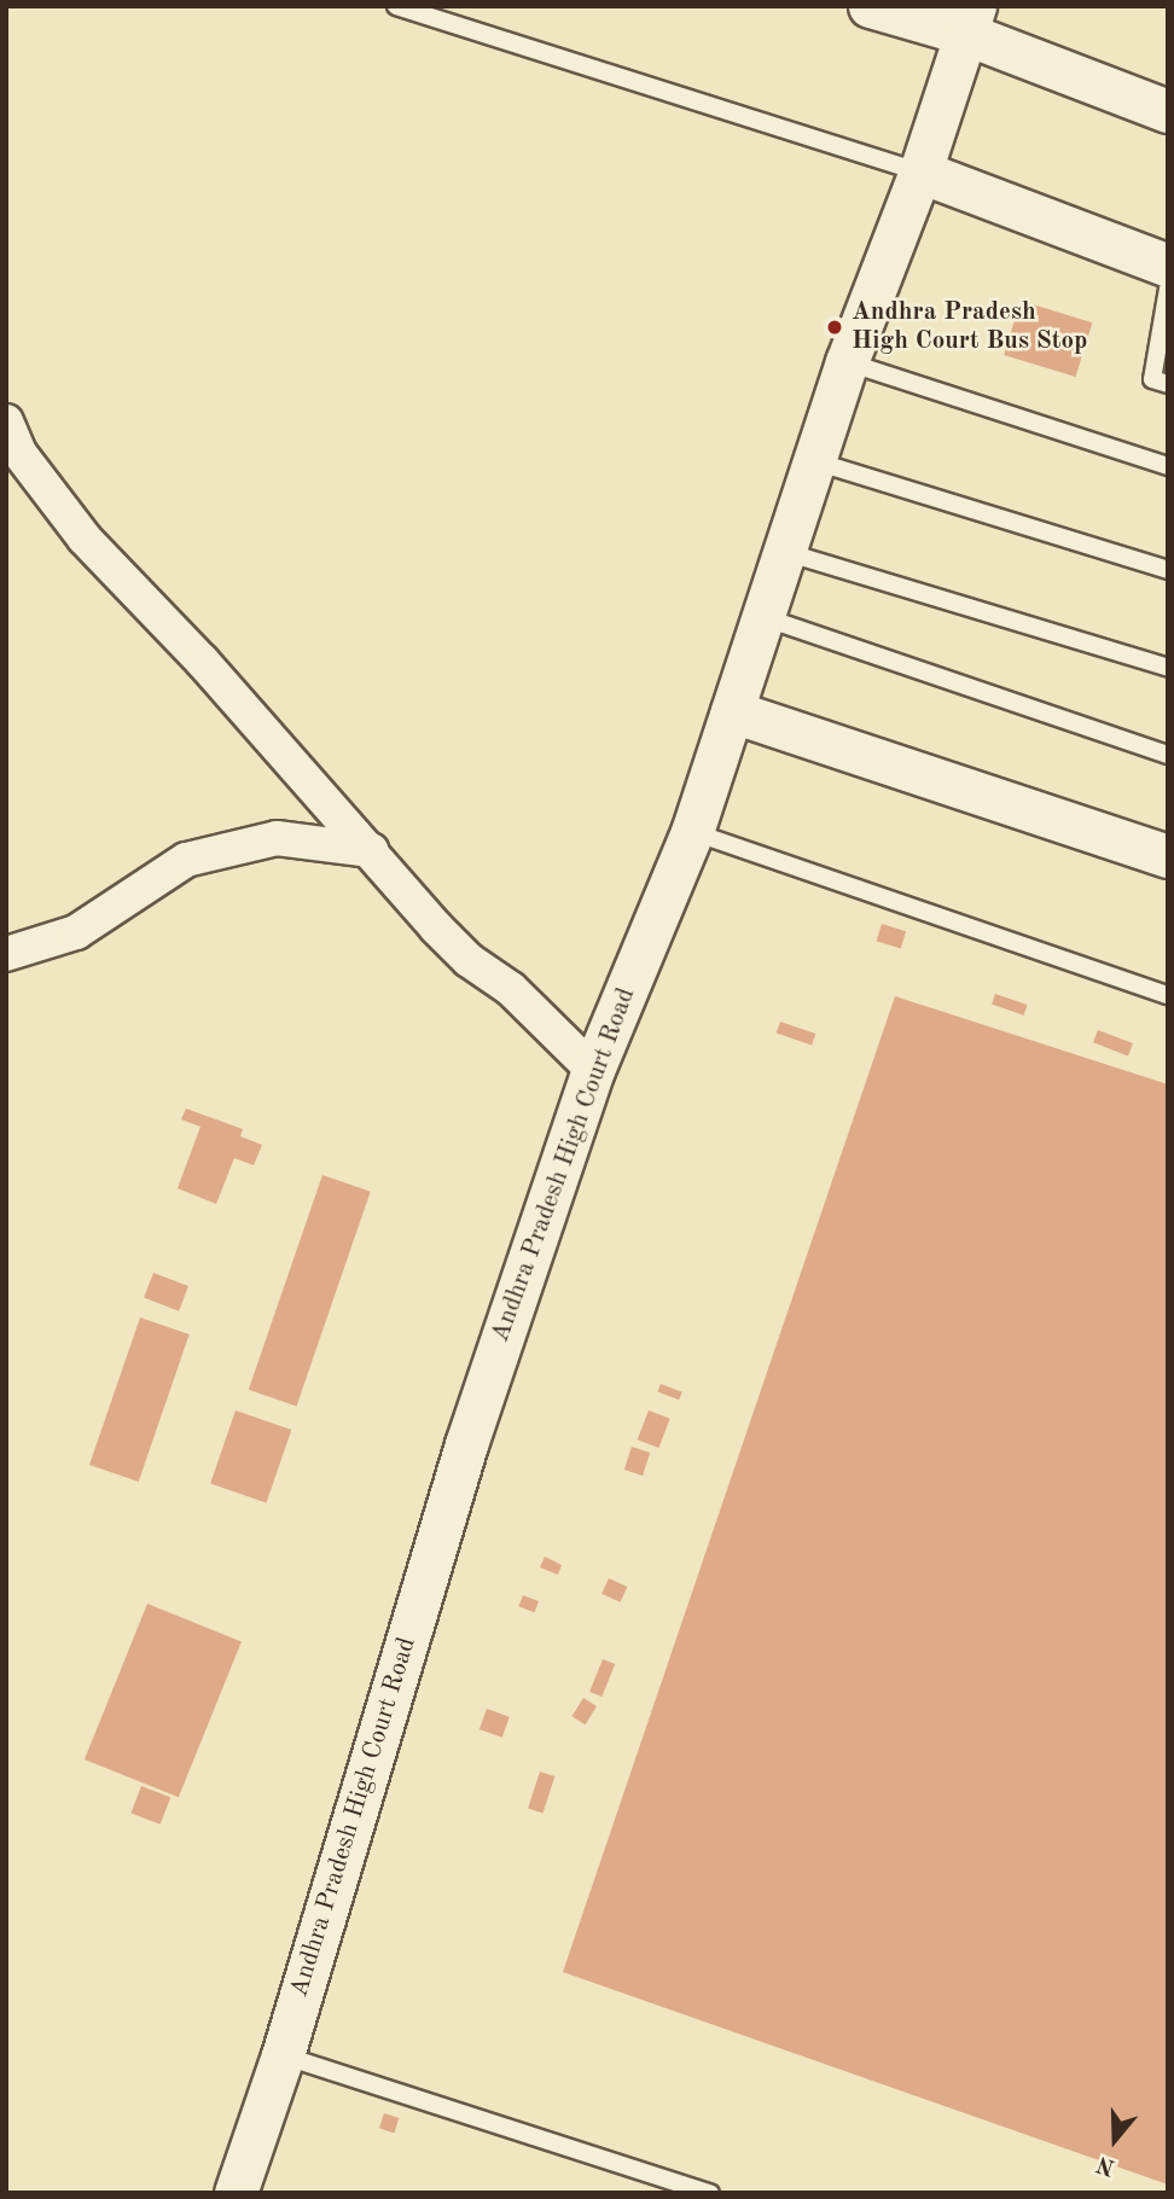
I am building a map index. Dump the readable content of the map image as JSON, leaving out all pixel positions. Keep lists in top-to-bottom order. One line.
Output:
{"streets":{"street":["Andhra Pradesh High Court Road"]},"places":["Andhra Pradesh High Court Bus Stop"],"north":"bottom"}
